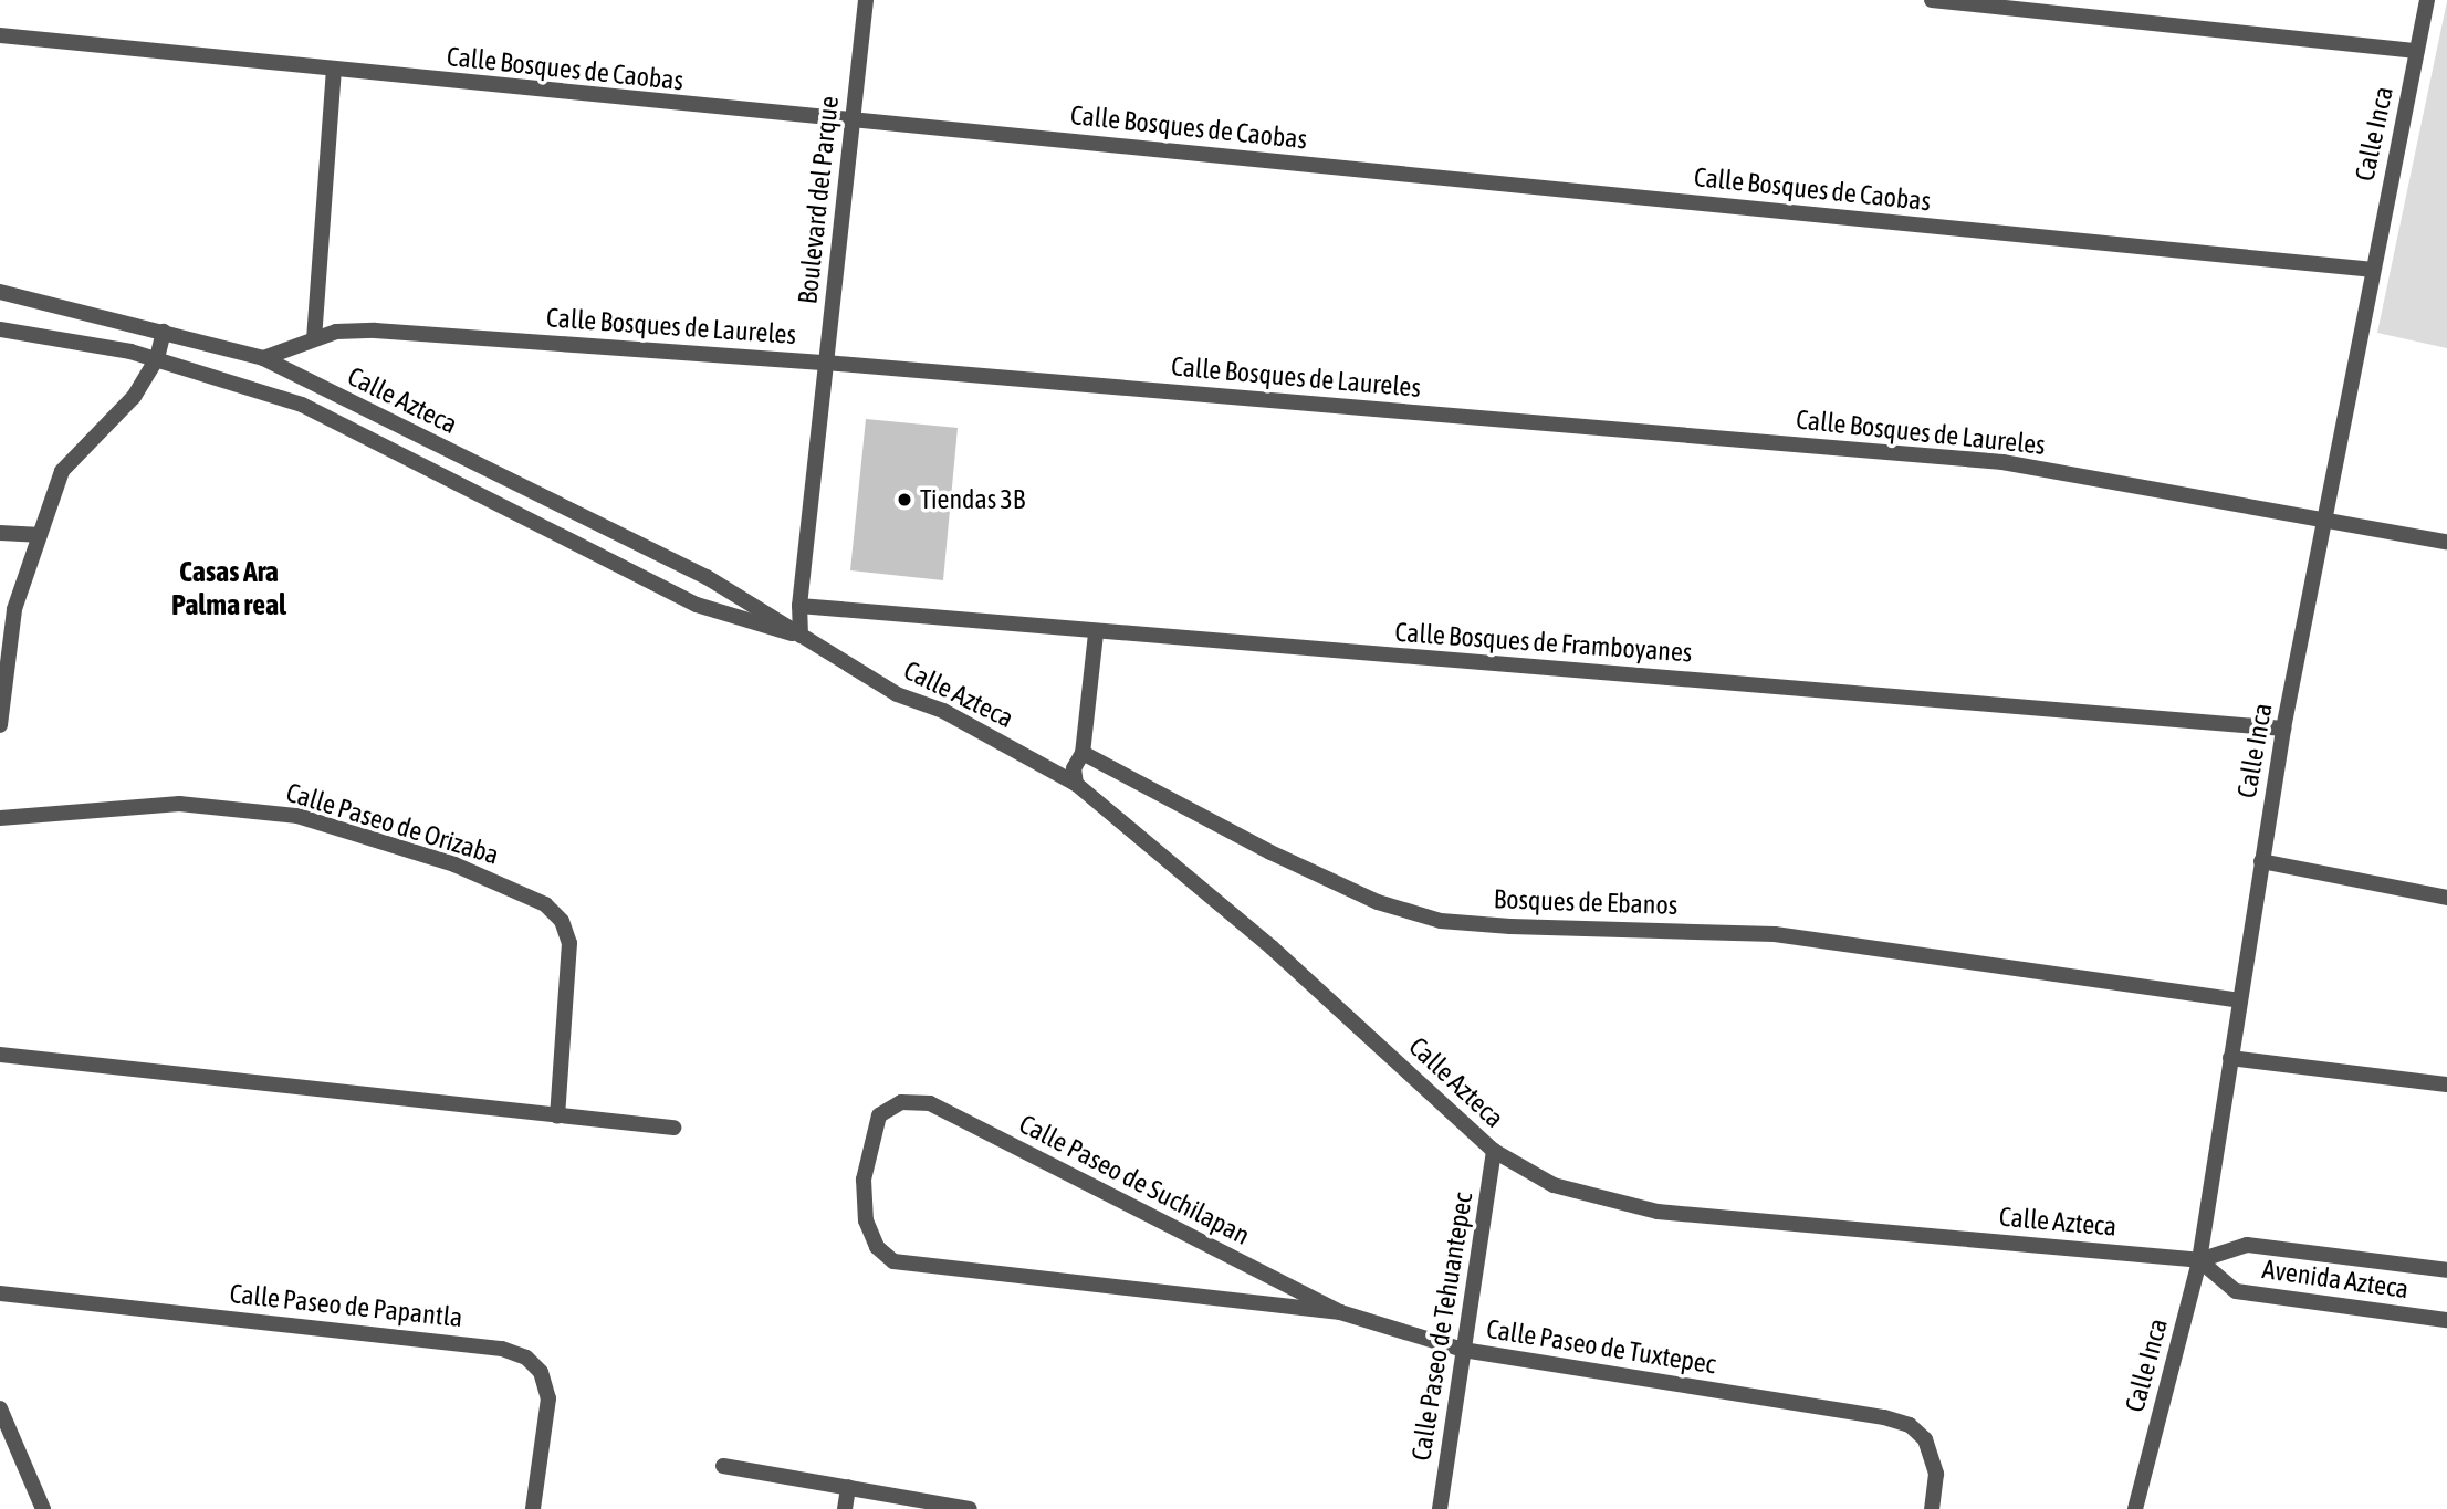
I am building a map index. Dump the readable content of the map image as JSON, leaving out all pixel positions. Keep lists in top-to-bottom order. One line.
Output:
{"streets":{"street":["Calle Bosques de Caobas","Calle Inca","Boulevard del Parque","Calle Bosques de Laureles","Calle Azteca","Calle Bosques de Framboyanes","Calle Paseo de Orizaba","Bosques de Ebanos","Calle Paseo de Suchilapan","Avenida Azteca","Calle Paseo de Papantla","Calle Paseo de Tehuantepec","Calle Paseo de Tuxtepec"]},"crossings":[["Calle Bosques de Caobas","Calle Inca"],["Calle Bosques de Caobas","Boulevard del Parque"],["Calle Inca","Calle Bosques de Laureles"],["Calle Inca","Calle Azteca"],["Calle Inca","Calle Bosques de Framboyanes"],["Calle Inca","Bosques de Ebanos"],["Calle Inca","Avenida Azteca"],["Boulevard del Parque","Calle Bosques de Laureles"],["Boulevard del Parque","Calle Azteca"],["Boulevard del Parque","Calle Bosques de Framboyanes"],["Calle Bosques de Laureles","Calle Azteca"],["Calle Azteca","Avenida Azteca"],["Calle Azteca","Calle Paseo de Tehuantepec"],["Calle Paseo de Suchilapan","Calle Paseo de Tuxtepec"],["Calle Paseo de Tehuantepec","Calle Paseo de Tuxtepec"]],"districts":["Casas Ara Palma real"],"places":["Tiendas 3B"]}
